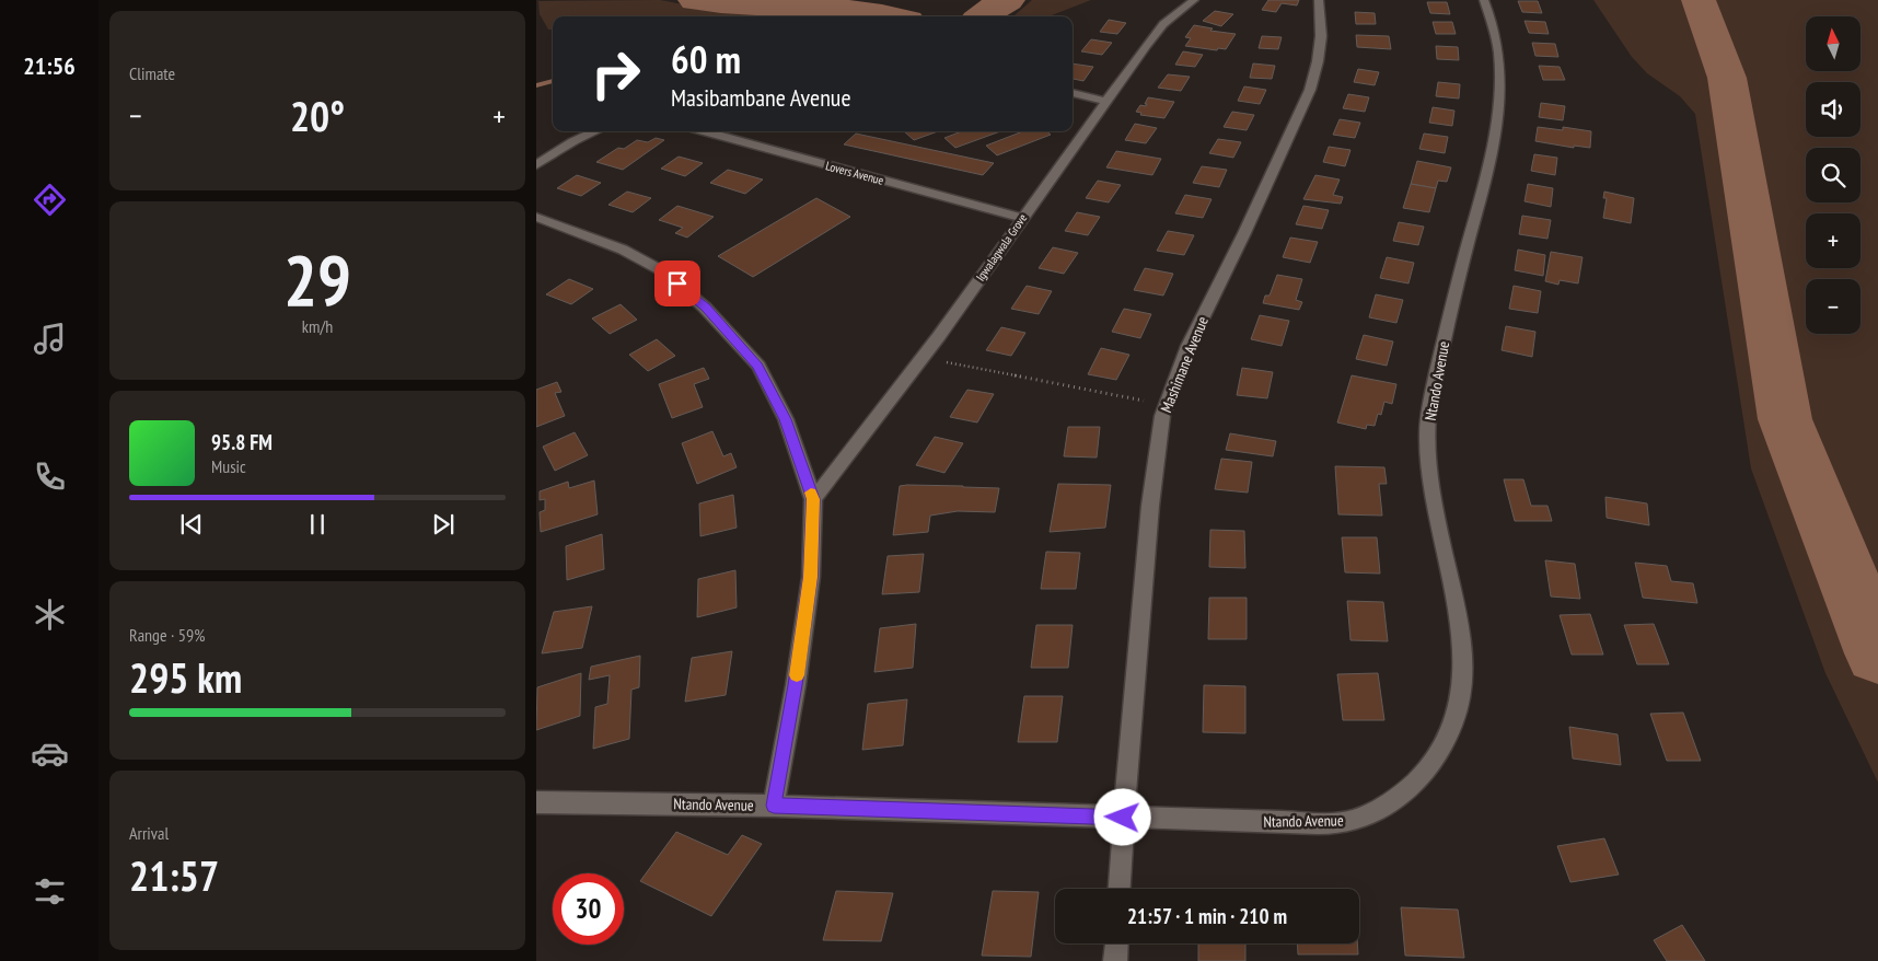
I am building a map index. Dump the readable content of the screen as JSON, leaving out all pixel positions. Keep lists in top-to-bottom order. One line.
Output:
{"streets":{"street":["Lovers Avenue","Igwalagwala Grove","Mashimane Avenue","Ntando Avenue"]},"crossings":[["Lovers Avenue","Igwalagwala Grove"],["Mashimane Avenue","Ntando Avenue"]],"north":"top","page":{"tabs":"21:56","tile":["Climate",["29","km/h"],["Range · 59%","295 km"],["Arrival","21:57"]],"map_buttons":["+","−"],"turn":["60 m","Masibambane Avenue"],"heat":["−","20°","+"],"song":["95.8 FM","Music"],"limit":"30","trip":"21:57 · 1 min · 210 m"}}
